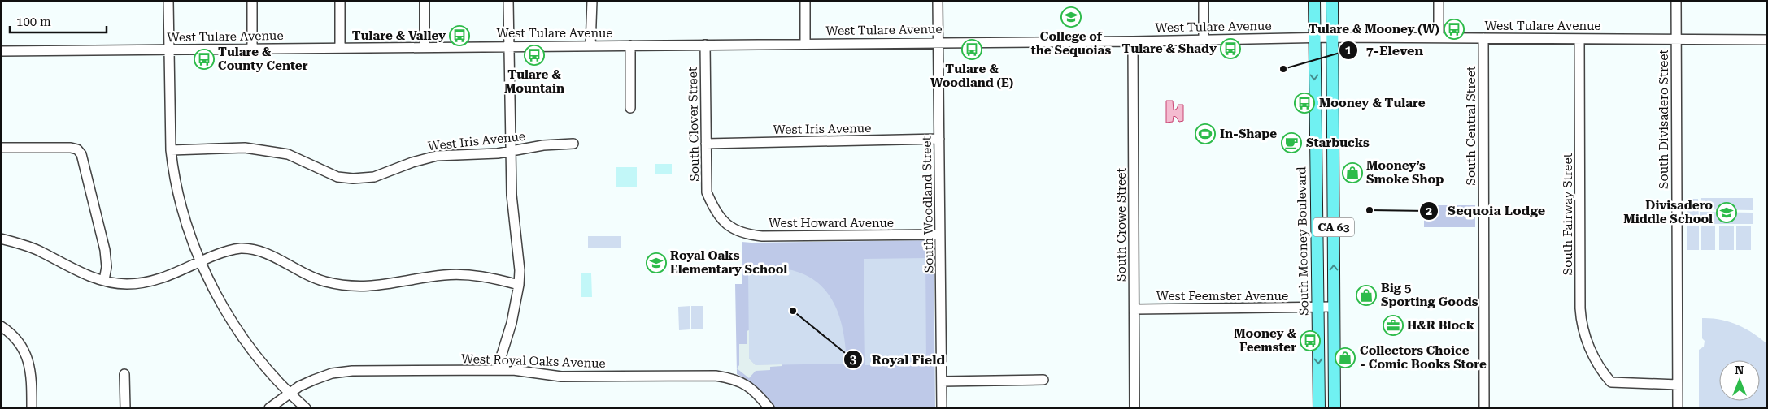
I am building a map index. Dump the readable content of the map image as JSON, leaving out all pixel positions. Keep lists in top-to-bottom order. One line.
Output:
{"streets":{"main road":["CA 63","South Mooney Boulevard"],"street":["West Tulare Avenue","South Divisadero Street","South Clover Street","South Central Street","West Iris Avenue","South Woodland Street","South Fairway Street","West Howard Avenue","South Crowe Street","West Feemster Avenue","West Royal Oaks Avenue"]},"crossings":[["West Tulare Avenue","South Divisadero Street"],["West Tulare Avenue","South Clover Street"],["West Tulare Avenue","South Central Street"],["West Tulare Avenue","South Woodland Street"],["West Tulare Avenue","South Fairway Street"],["West Tulare Avenue","South Crowe Street"],["West Tulare Avenue","CA 63"],["West Tulare Avenue","South Mooney Boulevard"],["South Divisadero Street","South Fairway Street"],["South Clover Street","West Iris Avenue"],["South Clover Street","West Howard Avenue"],["West Iris Avenue","South Woodland Street"],["South Woodland Street","West Howard Avenue"],["South Crowe Street","West Feemster Avenue"],["CA 63","West Feemster Avenue"],["South Mooney Boulevard","West Feemster Avenue"]],"places":{"school or university":["College of the Sequoias","Divisadero Middle School","Royal Oaks Elementary School"],"bus stop":["Tulare & Mooney (W)","Tulare & Valley","Tulare & Shady","Tulare & Woodland (E)","Tulare & Mountain","Tulare & County Center","Mooney & Tulare","Mooney & Feemster"],"other":["7-Eleven","Sequoia Lodge","Royal Field"],"sports":["In-Shape"],"cafe":["Starbucks"],"shop":["Mooney’s Smoke Shop","Big 5 Sporting Goods","Collectors Choice - Comic Books Store"],"office":["H&R Block"]},"scale_bar":"100 m","north":"top"}
